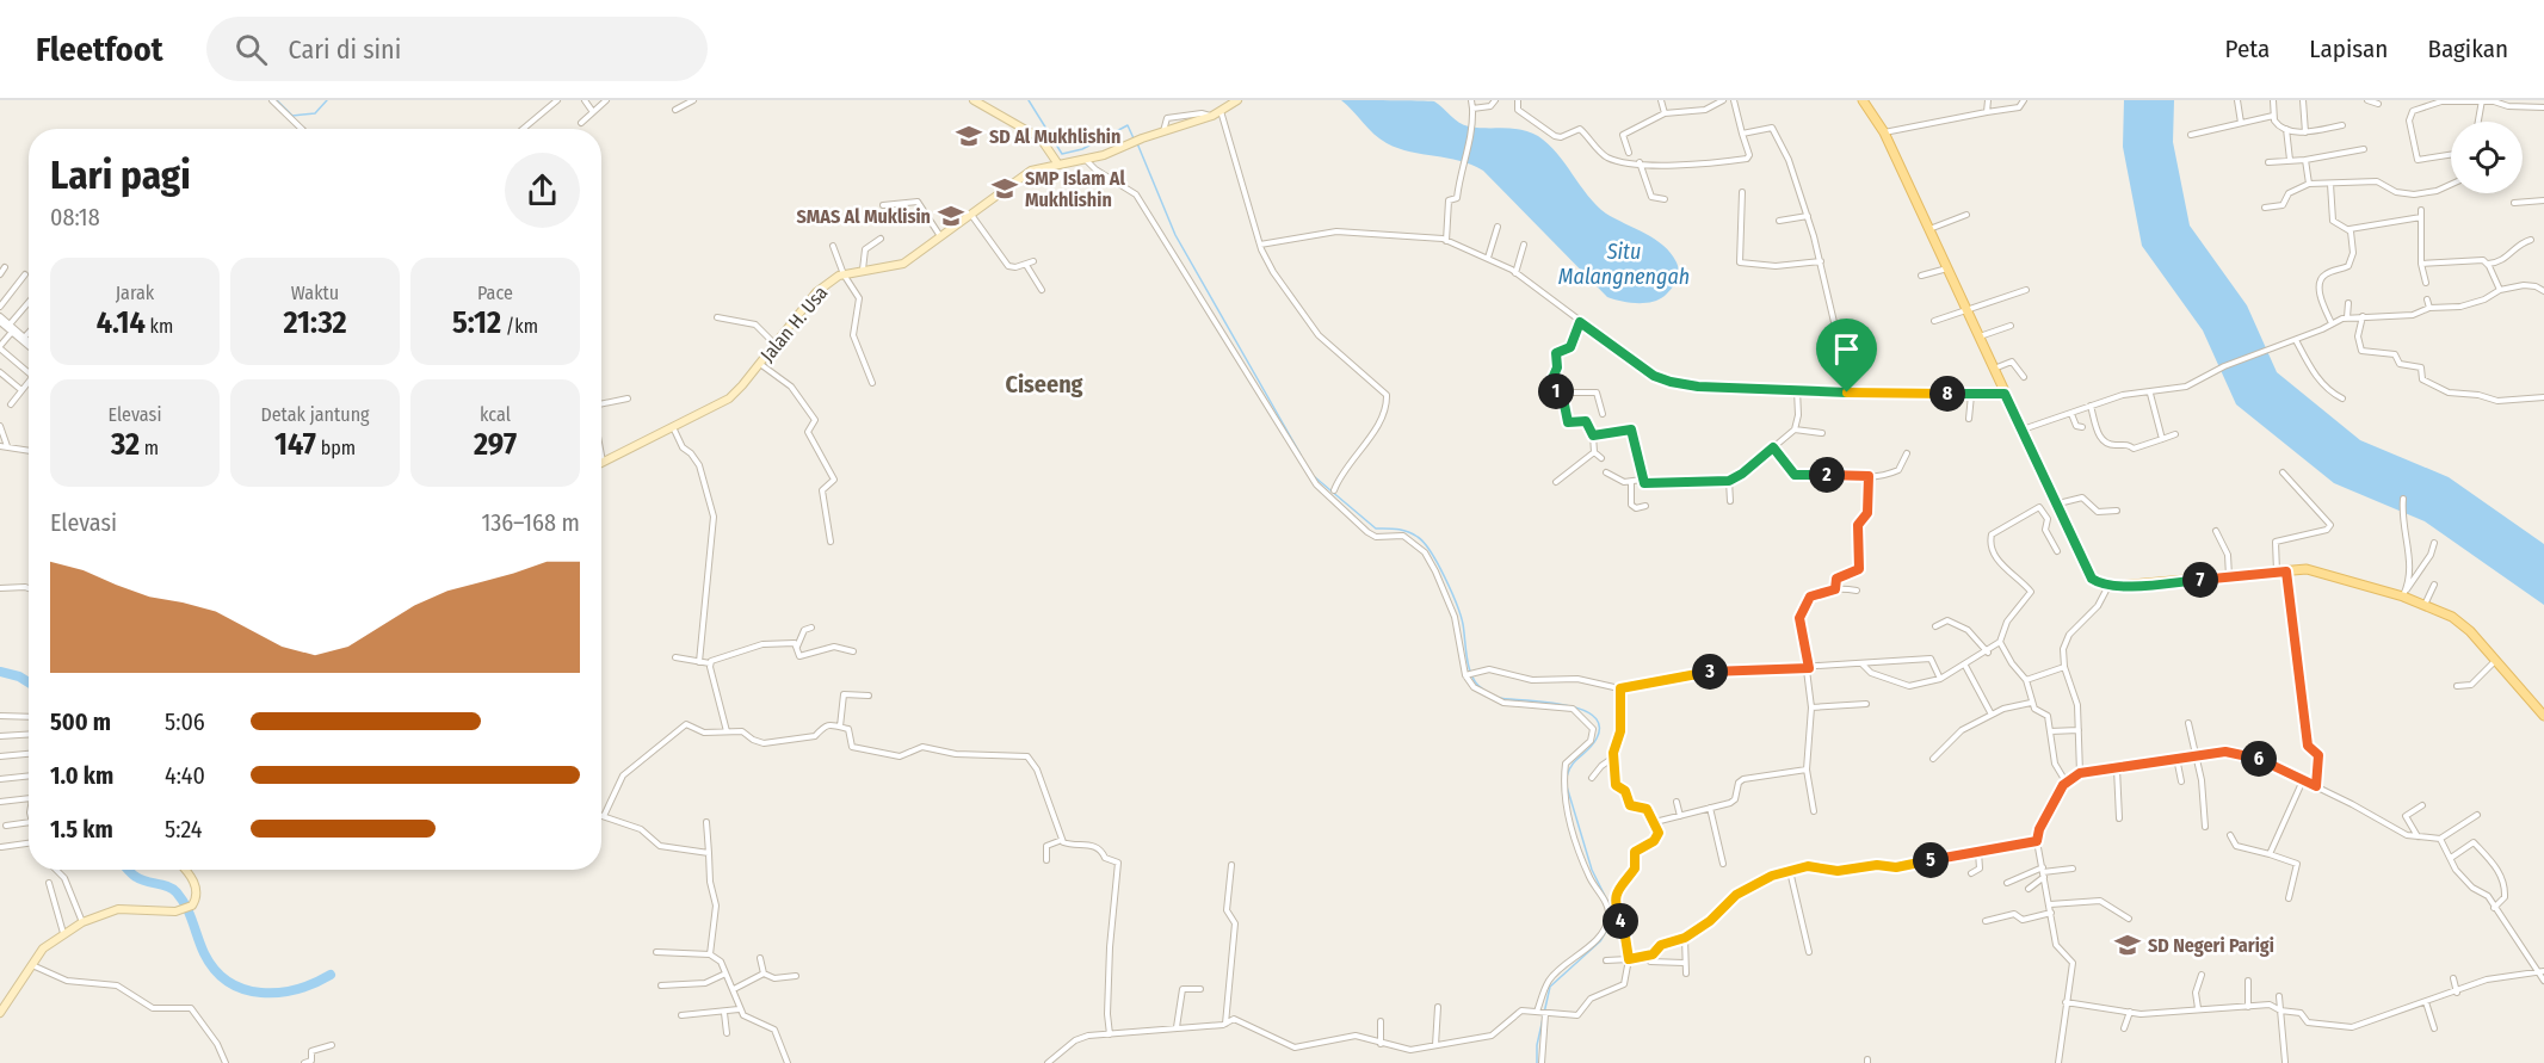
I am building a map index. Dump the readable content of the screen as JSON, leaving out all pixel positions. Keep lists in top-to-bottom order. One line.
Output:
{"streets":{"street":["Jalan H. Usa"]},"districts":["Ciseeng"],"water":["Situ Malangnengah"],"places":{"school or university":["SD Al Mukhlishin","SMP Islam Al Mukhlishin","SMAS Al Muklisin","SD Negeri Parigi"]},"page":{"header":"Fleetfoot","search":"Cari di sini","nav":["Peta","Lapisan","Bagikan"],"heading":["Lari pagi","08:18"],"stats":[["Jarak","4.14 km"],["Waktu","21:32"],["Pace","5:12 /km"],["Elevasi","32 m"],["Detak jantung","147 bpm"],["kcal","297"]],"pins":["1","8","2","7","3","6","5","4"],"chart":["Elevasi","136–168 m"],"list":[{"name":"500 m","note":"5:06"},{"name":"1.0 km","note":"4:40"},{"name":"1.5 km","note":"5:24"}]}}
